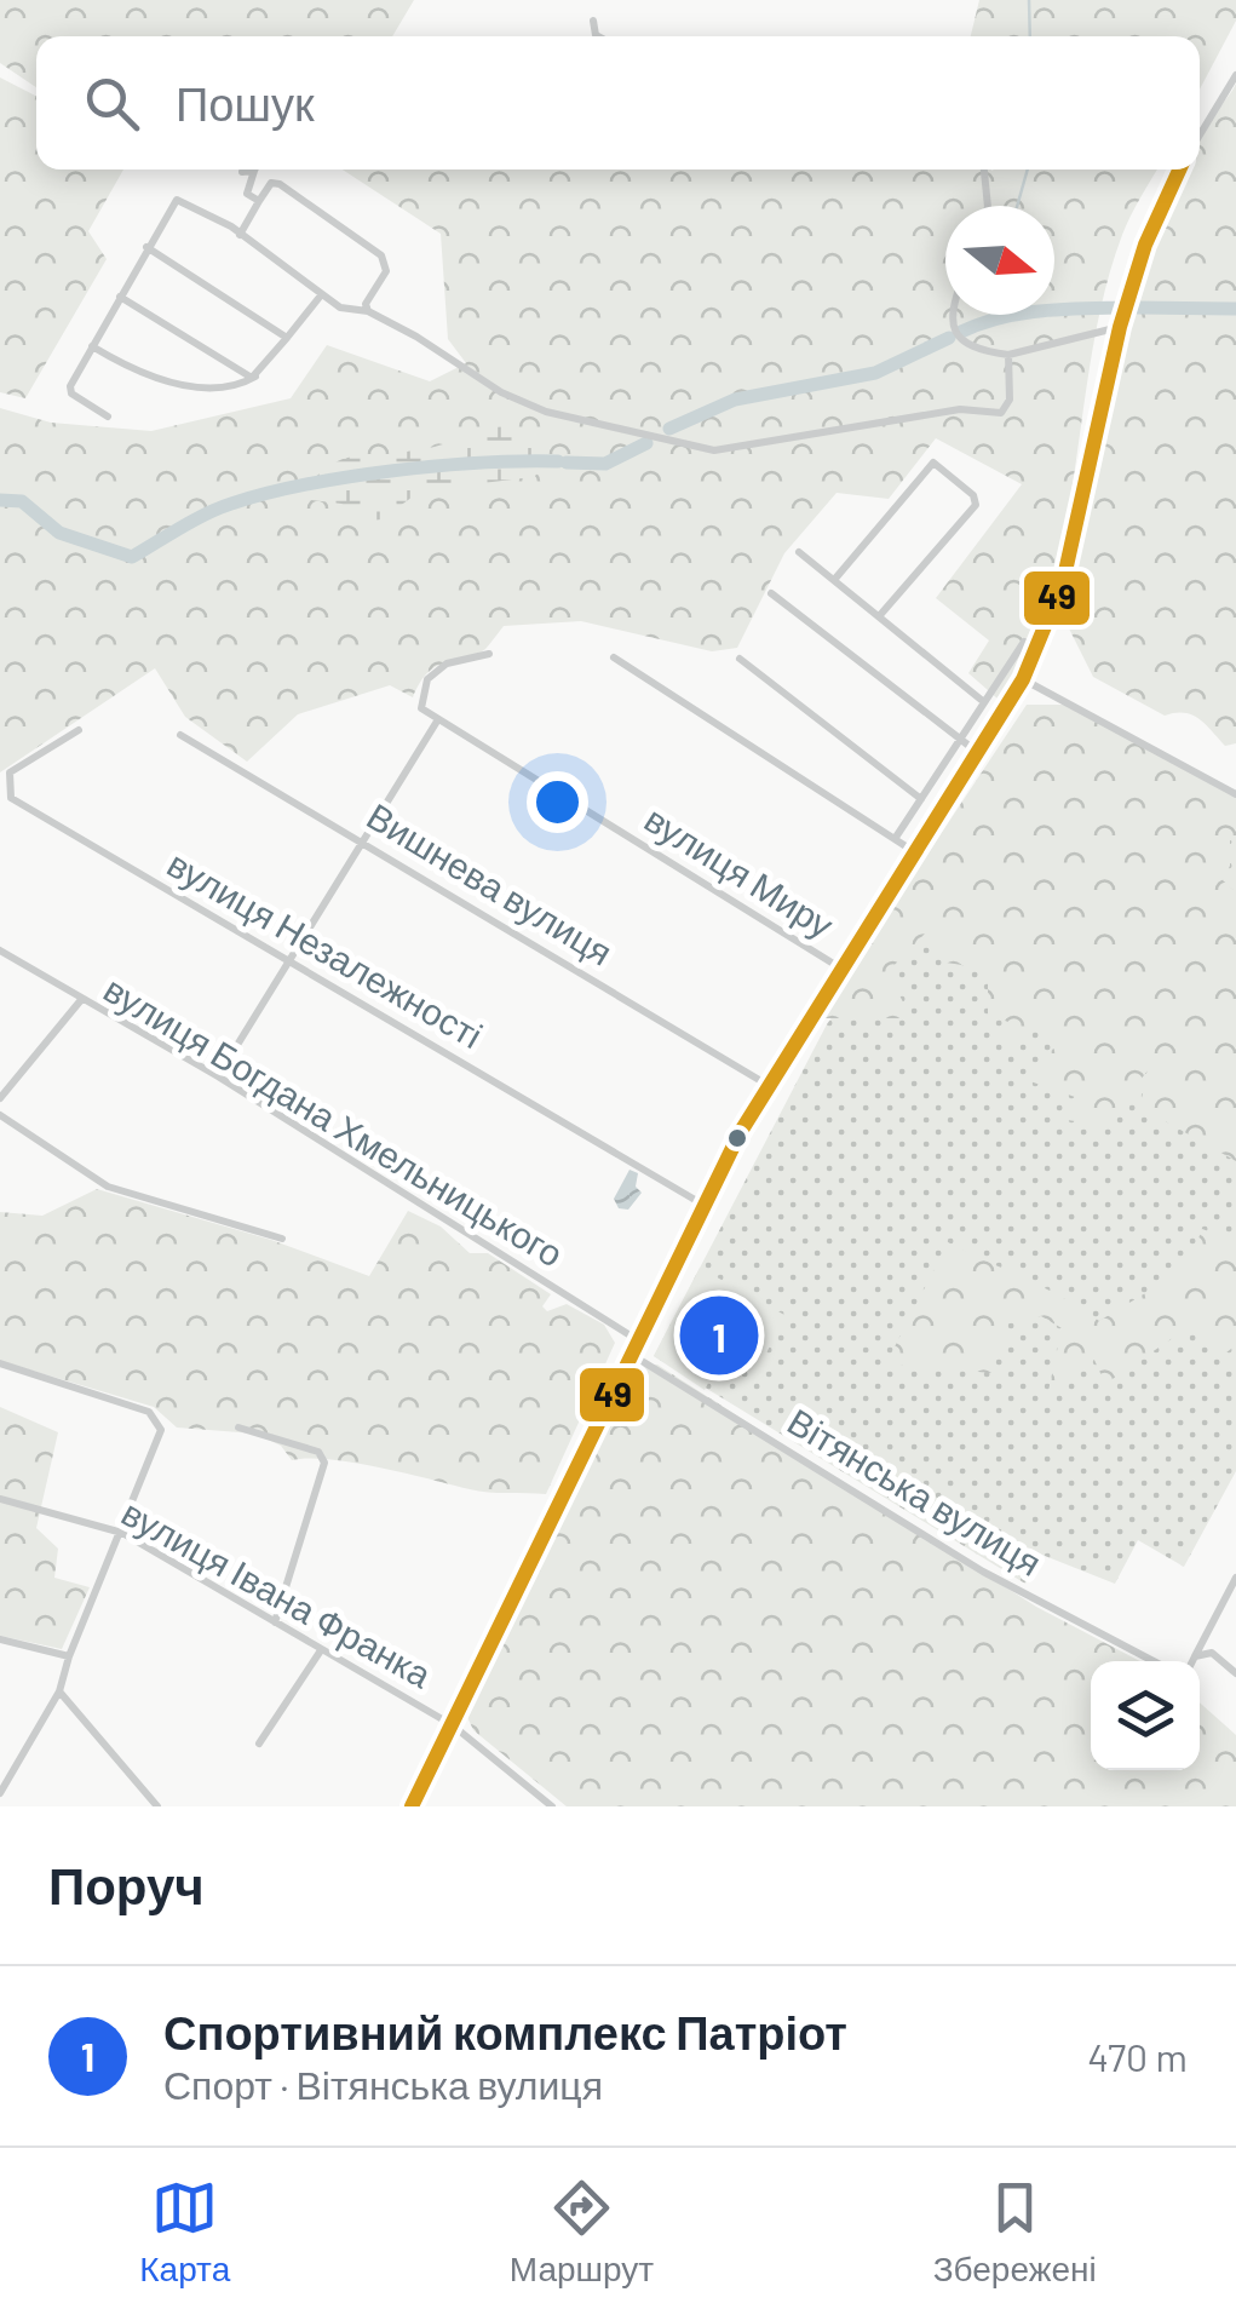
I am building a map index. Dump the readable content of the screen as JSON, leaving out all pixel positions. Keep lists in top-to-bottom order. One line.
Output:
{"streets":{"street":["вулиця Миру","Вишнева вулиця","вулиця Незалежності","вулиця Богдана Хмельницького","Вітянська вулиця","вулиця Івана Франка"]},"lines":["transit line 49"],"north":"right","page":{"search":"Пошук","pins":"1","heading":"Поруч","list":[{"mark":"1","name":"Спортивний комплекс Патріот","note":"Спорт · Вітянська вулиця","value":"470 m"}],"nav":["Карта","Маршрут","Збережені"]}}
